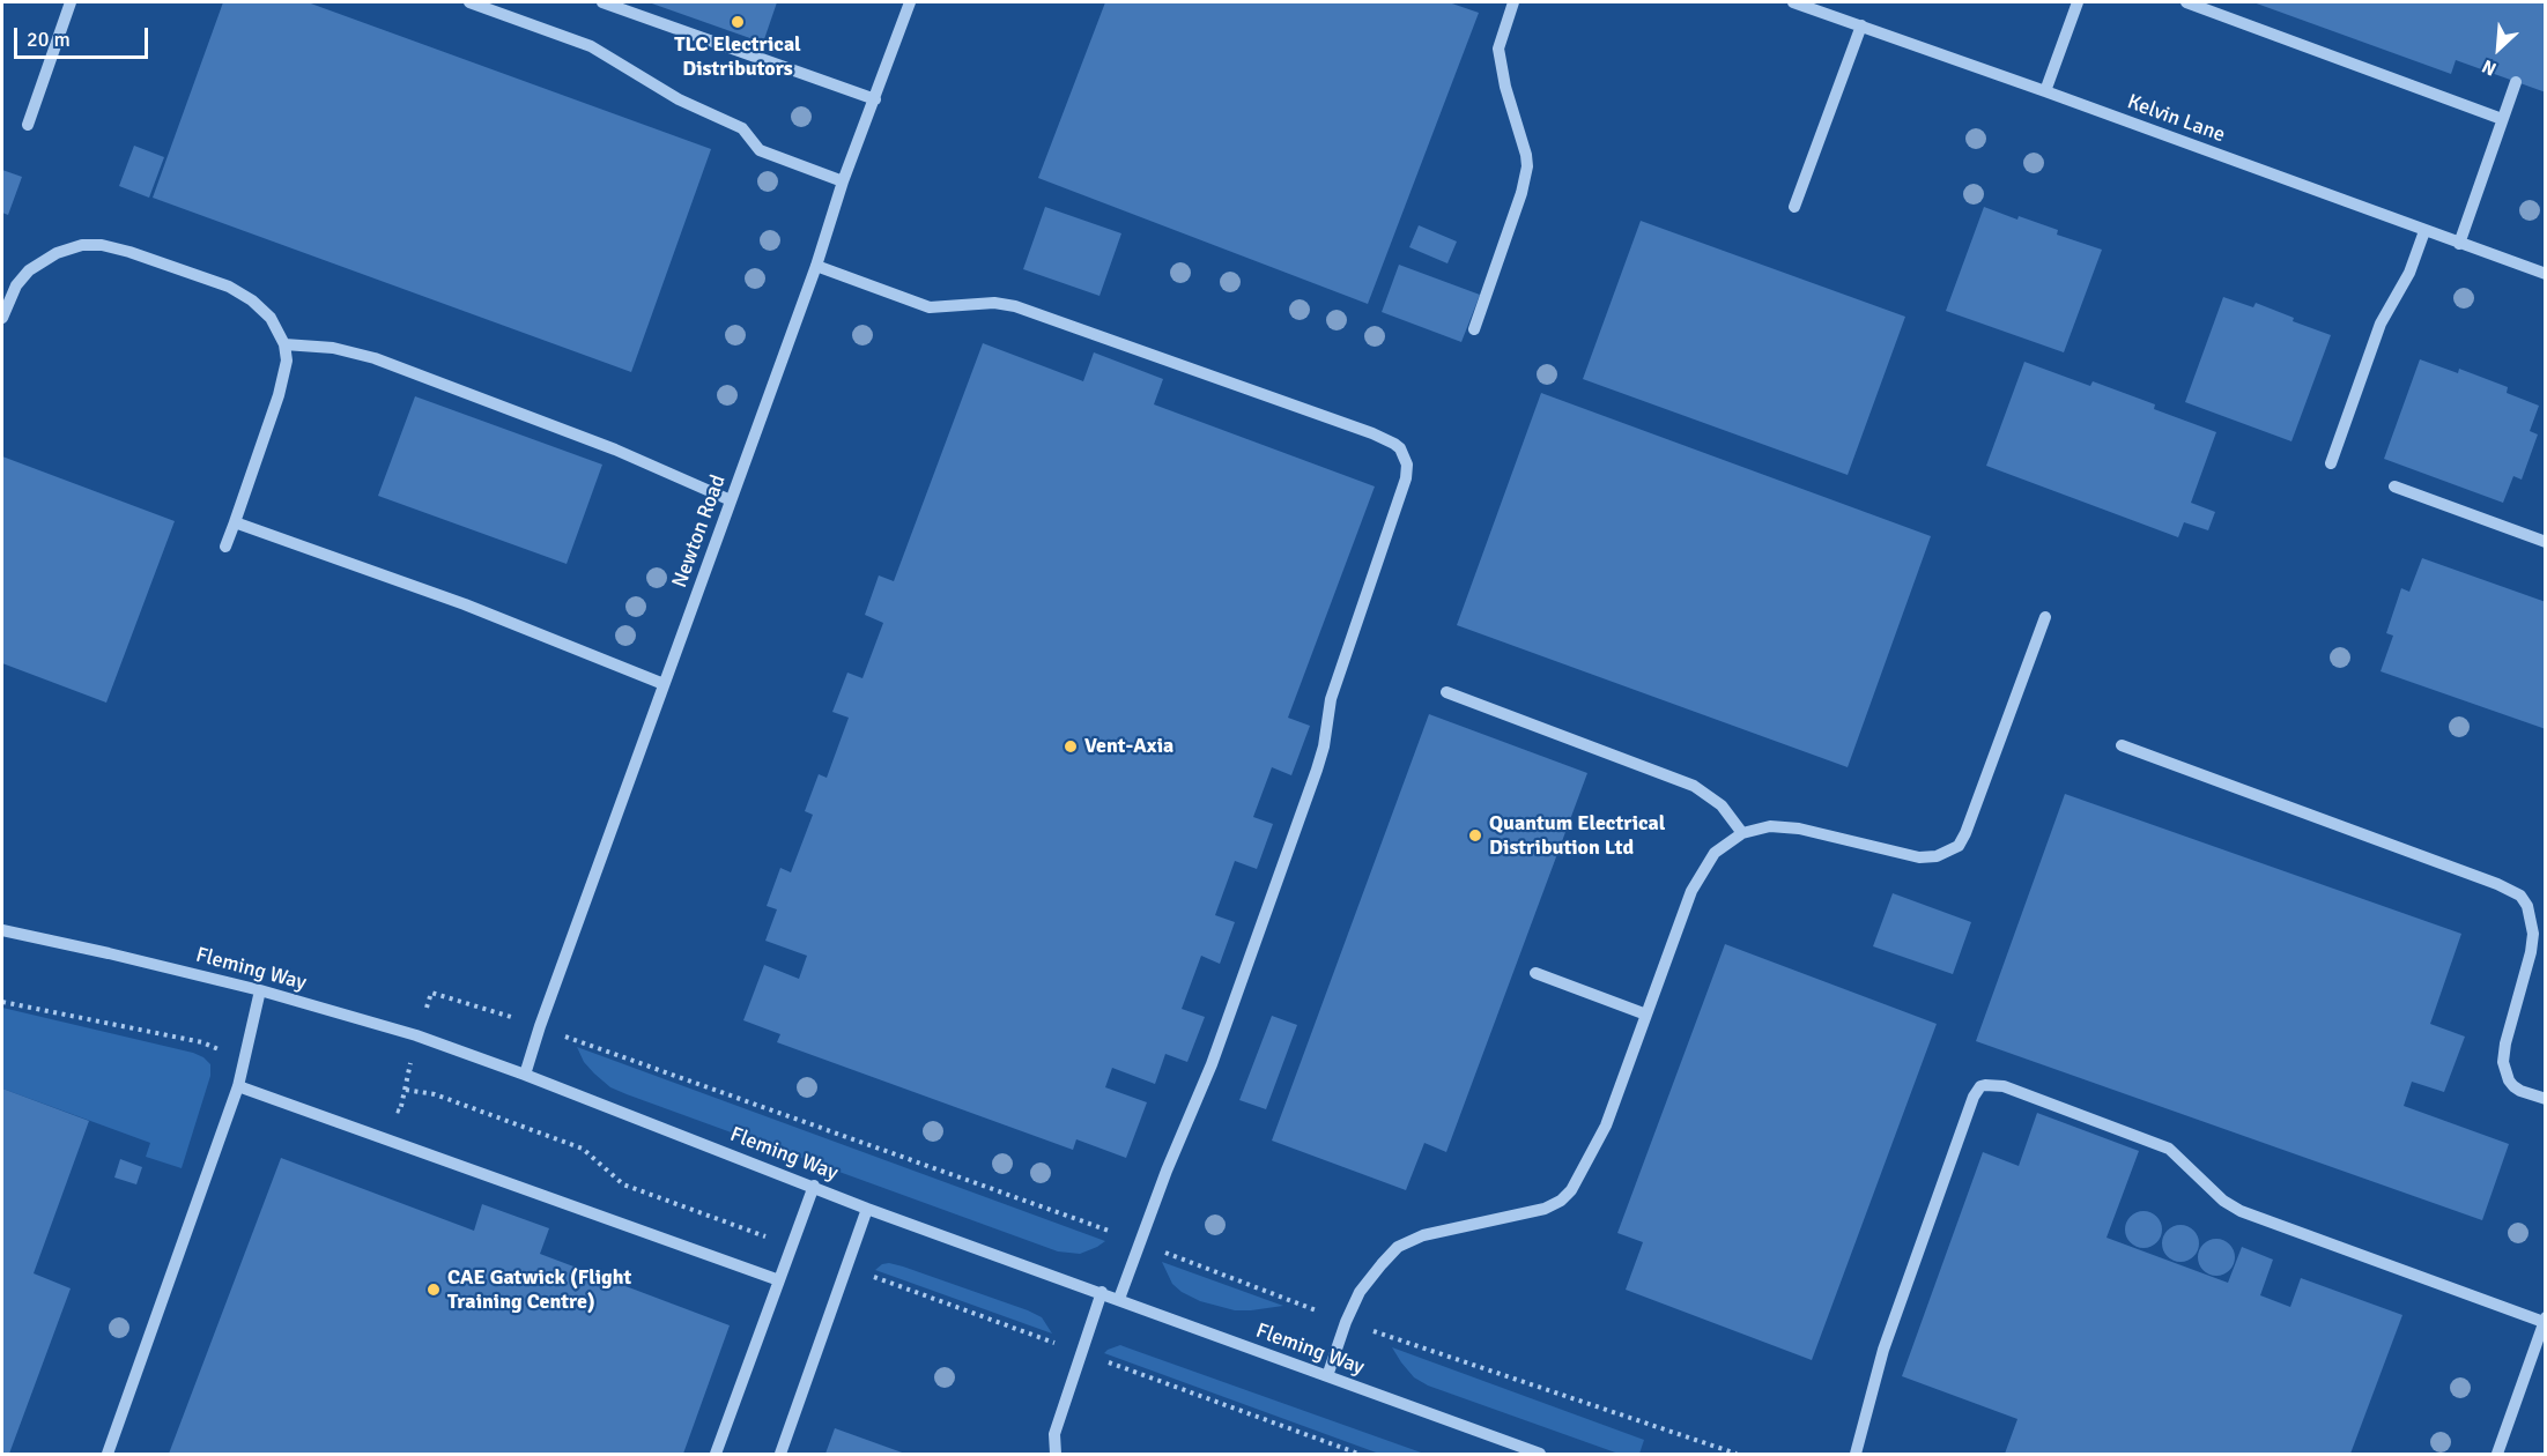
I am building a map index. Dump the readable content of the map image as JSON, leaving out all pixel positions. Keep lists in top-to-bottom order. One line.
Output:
{"streets":{"street":["Kelvin Lane","Newton Road","Fleming Way"]},"crossings":[["Newton Road","Fleming Way"]],"places":["TLC Electrical Distributors","Vent-Axia","Quantum Electrical Distribution Ltd","CAE Gatwick (Flight Training Centre)"],"scale_bar":"20 m","north":"bottom left"}
